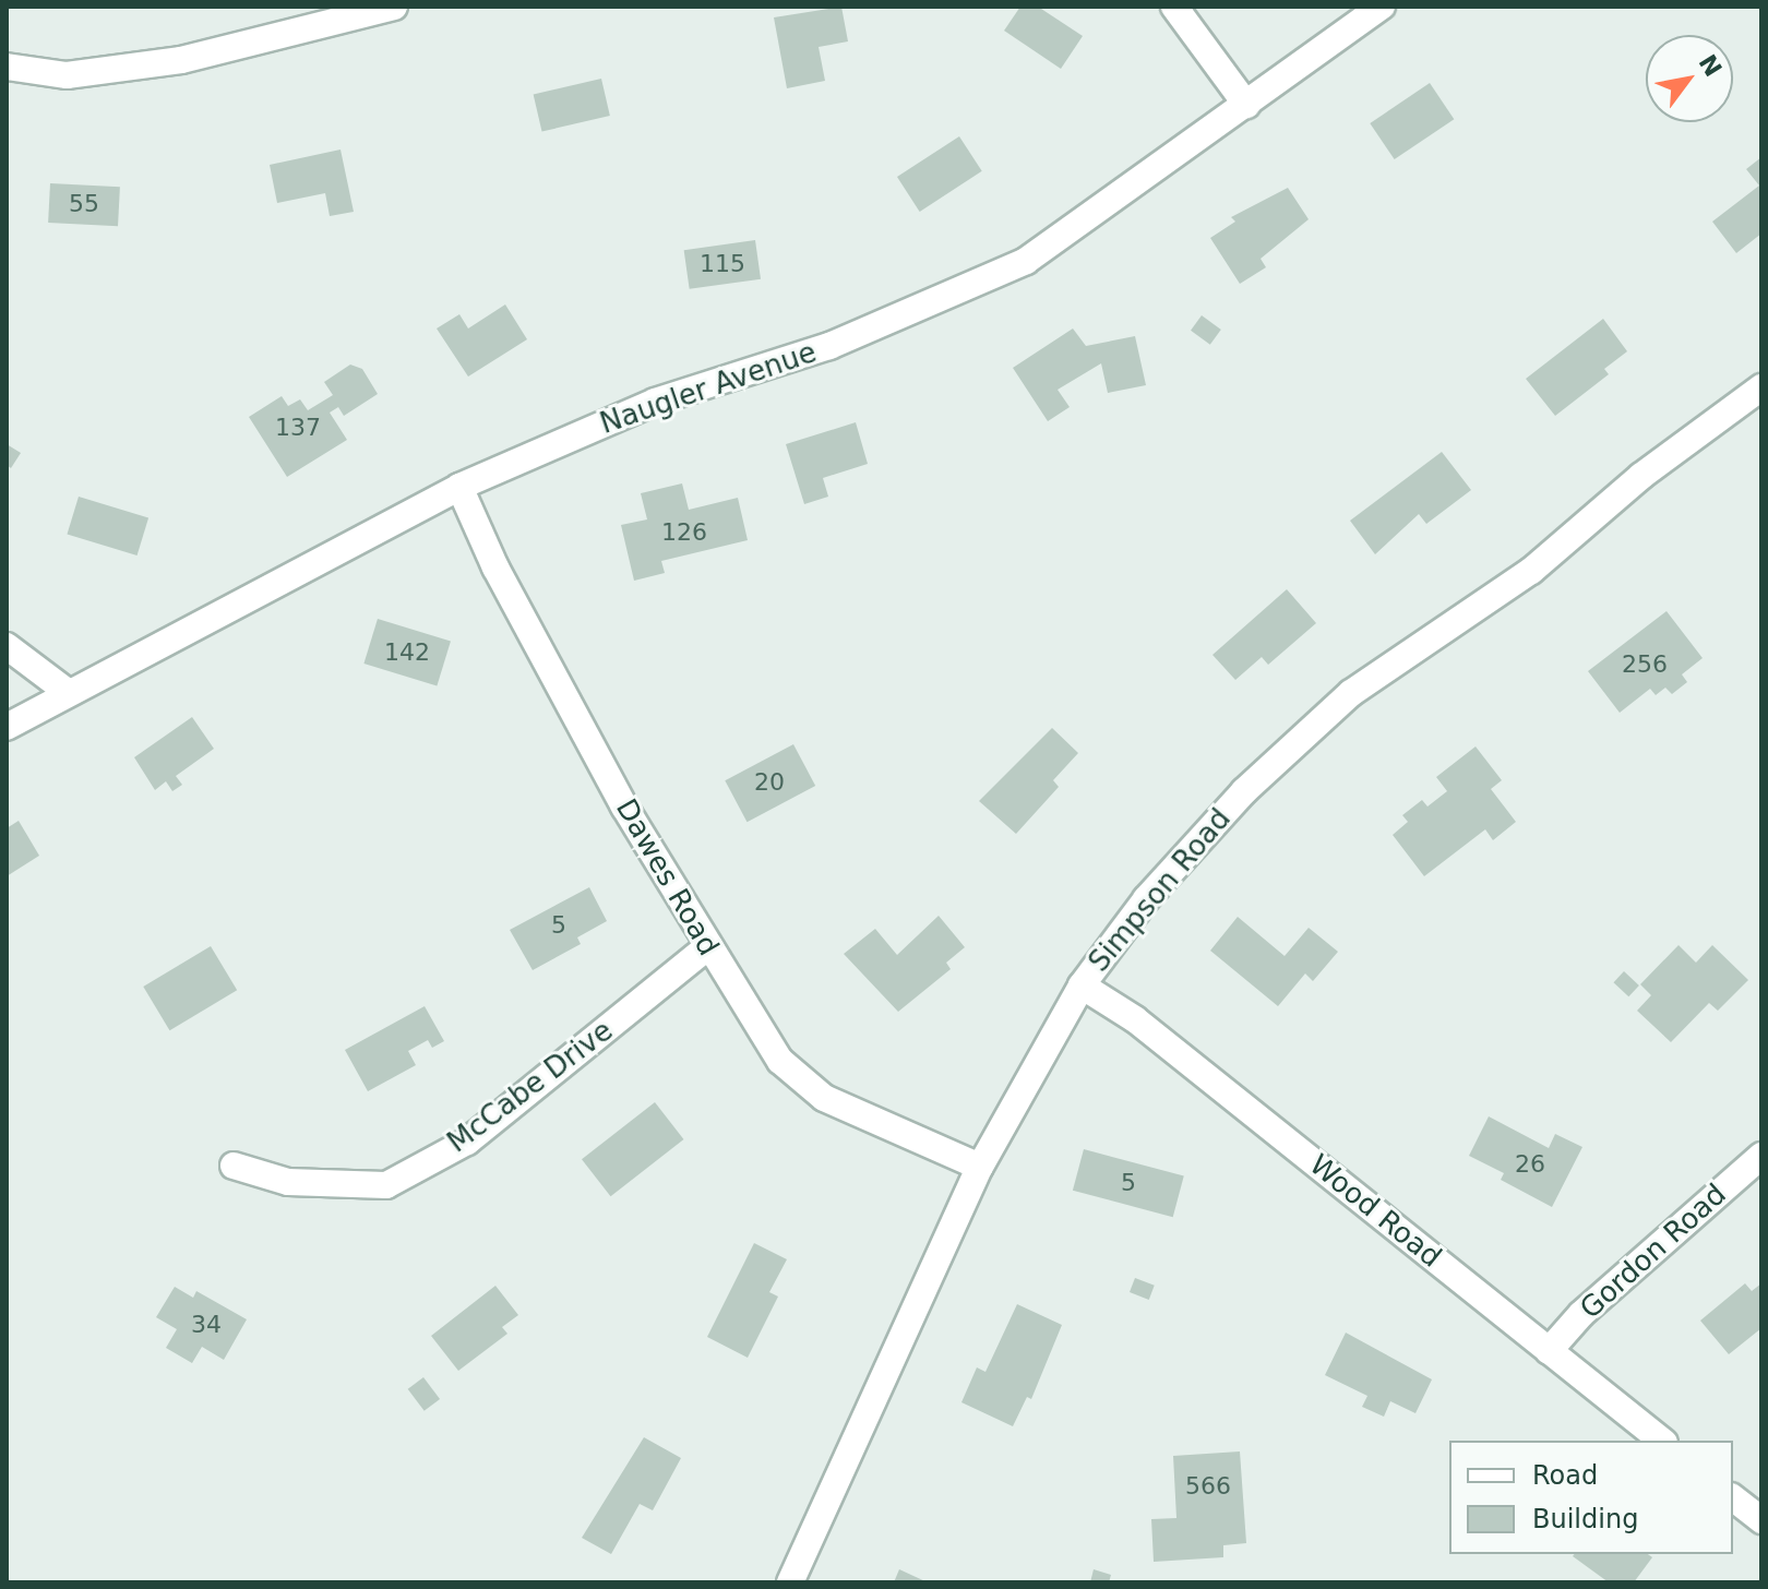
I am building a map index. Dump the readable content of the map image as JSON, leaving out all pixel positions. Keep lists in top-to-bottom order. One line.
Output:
{"streets":{"street":["Naugler Avenue","Dawes Road","Simpson Road","McCabe Drive","Wood Road","Gordon Road"]},"crossings":[["Naugler Avenue","Dawes Road"],["Dawes Road","Simpson Road"],["Dawes Road","McCabe Drive"],["Simpson Road","Wood Road"],["Wood Road","Gordon Road"]],"house_numbers":["55","115","137","126","142","256","20","5","26","5","34","566"],"legend":["Road","Building"],"north":"top right"}
